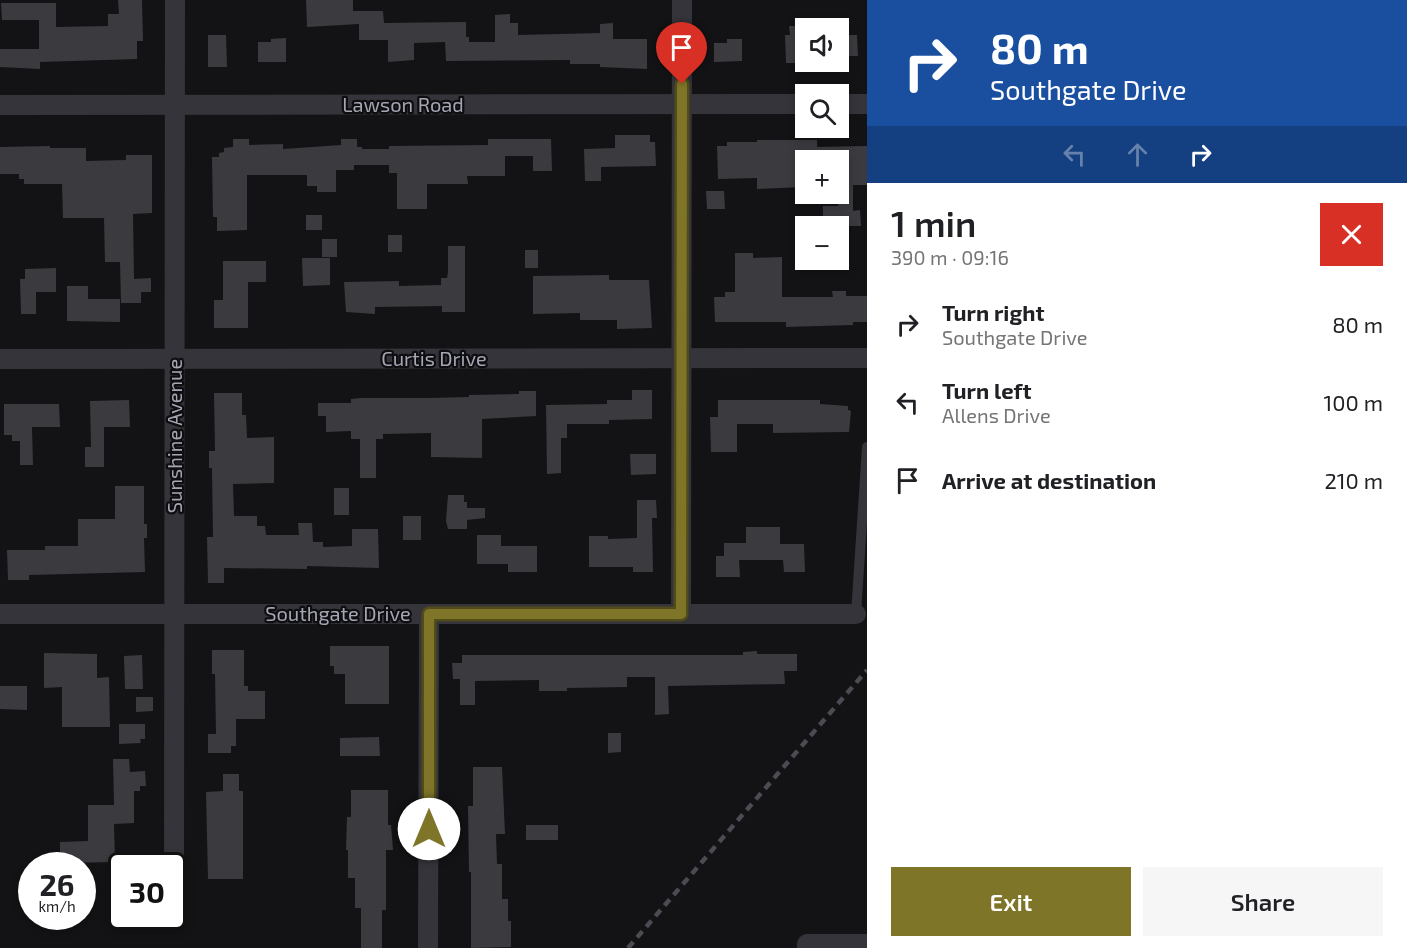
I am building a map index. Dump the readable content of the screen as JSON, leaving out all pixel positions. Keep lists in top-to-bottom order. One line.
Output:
{"streets":{"street":["Lawson Road","Curtis Drive","Sunshine Avenue","Southgate Drive"]},"crossings":[["Lawson Road","Sunshine Avenue"],["Curtis Drive","Sunshine Avenue"],["Sunshine Avenue","Southgate Drive"]],"page":{"turn":["80 m","Southgate Drive"],"map_buttons":["+","−"],"heading":["1 min","390 m · 09:16"],"list":[{"name":"Turn right","note":"Southgate Drive","value":"80 m"},{"name":"Turn left","note":"Allens Drive","value":"100 m"},{"name":"Arrive at destination","value":"210 m"}],"speed":"26 km/h","limit":"30","buttons":["Exit","Share"]}}
